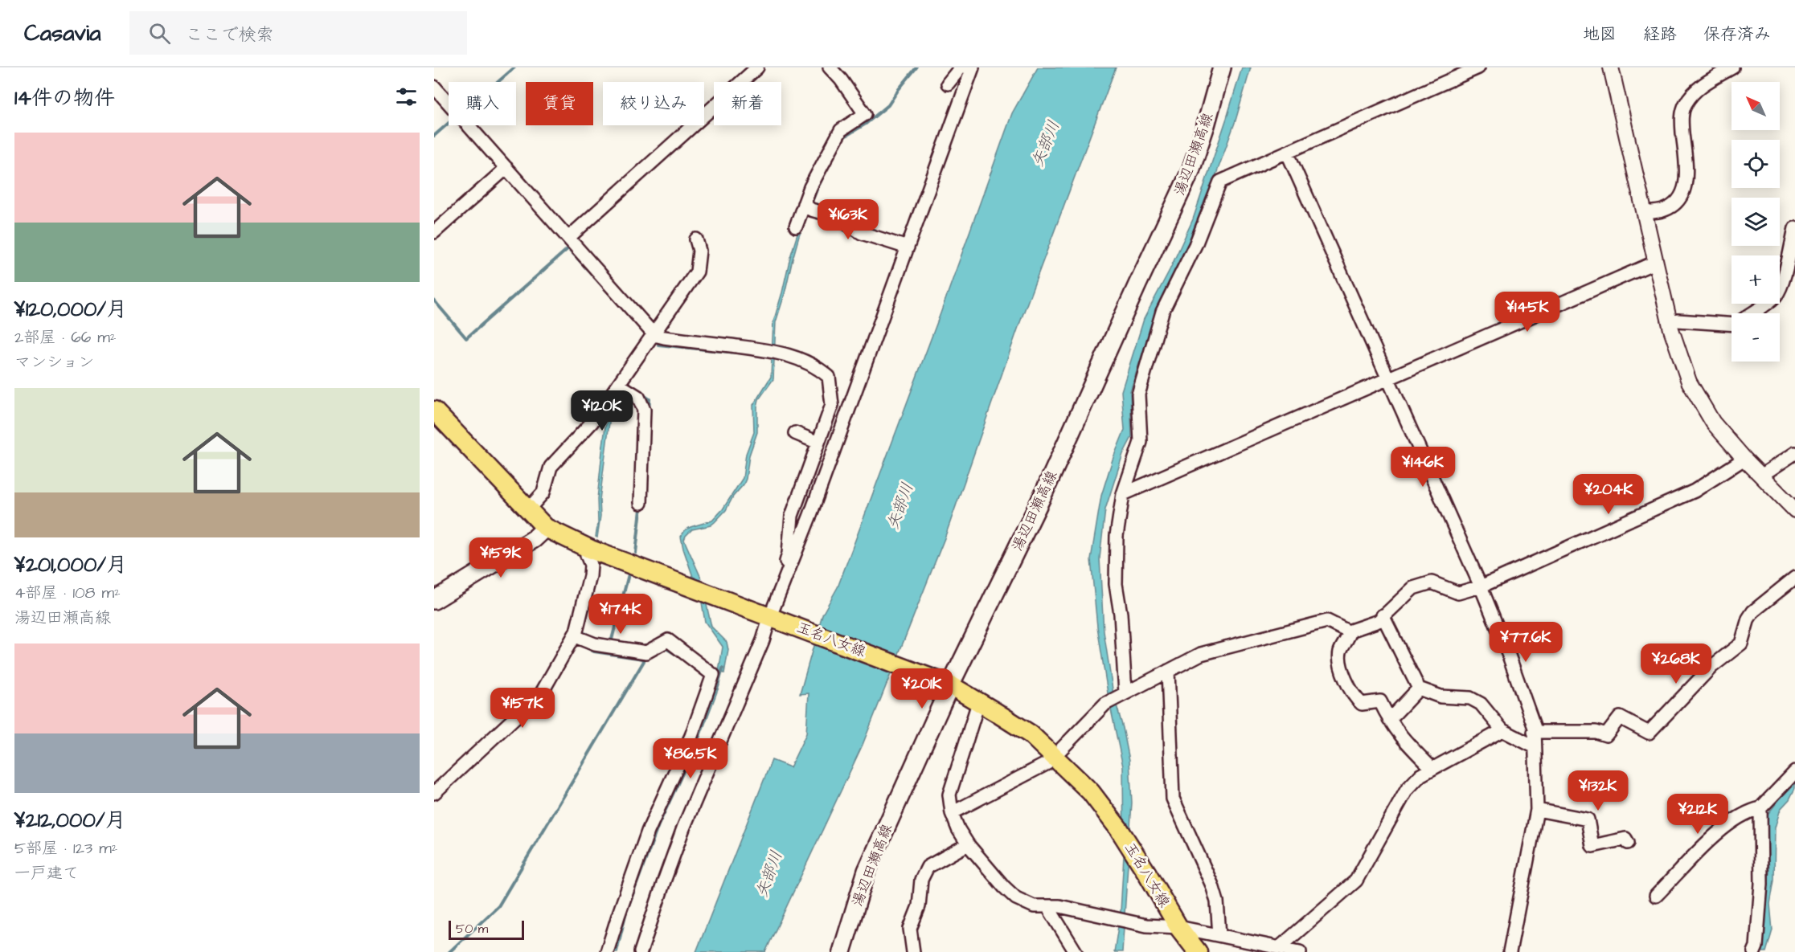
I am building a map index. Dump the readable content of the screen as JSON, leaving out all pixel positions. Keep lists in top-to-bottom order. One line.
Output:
{"streets":{"main road":["湯辺田瀬高線","玉名八女線"]},"crossings":[["湯辺田瀬高線","玉名八女線"]],"water":["矢部川"],"scale_bar":"50 m","north":"top left","page":{"header":"Casavia","search":"ここで検索","nav":["地図","経路","保存済み"],"heading":"14件の物件","map_buttons":["+","−"],"chip":["購入","賃貸","絞り込み","新着"],"list":[{"name":"¥120,000/月","note":"2部屋 · 66 m² · マンション"},{"name":"¥201,000/月","note":"4部屋 · 108 m² · 湯辺田瀬高線"},{"name":"¥212,000/月","note":"5部屋 · 123 m² · 一戸建て"}],"price":["¥163K","¥145K","¥120K","¥146K","¥204K","¥159K","¥174K","¥77.6K","¥268K","¥201K","¥157K","¥86.5K","¥132K","¥212K"],"scale":"50 m"}}
